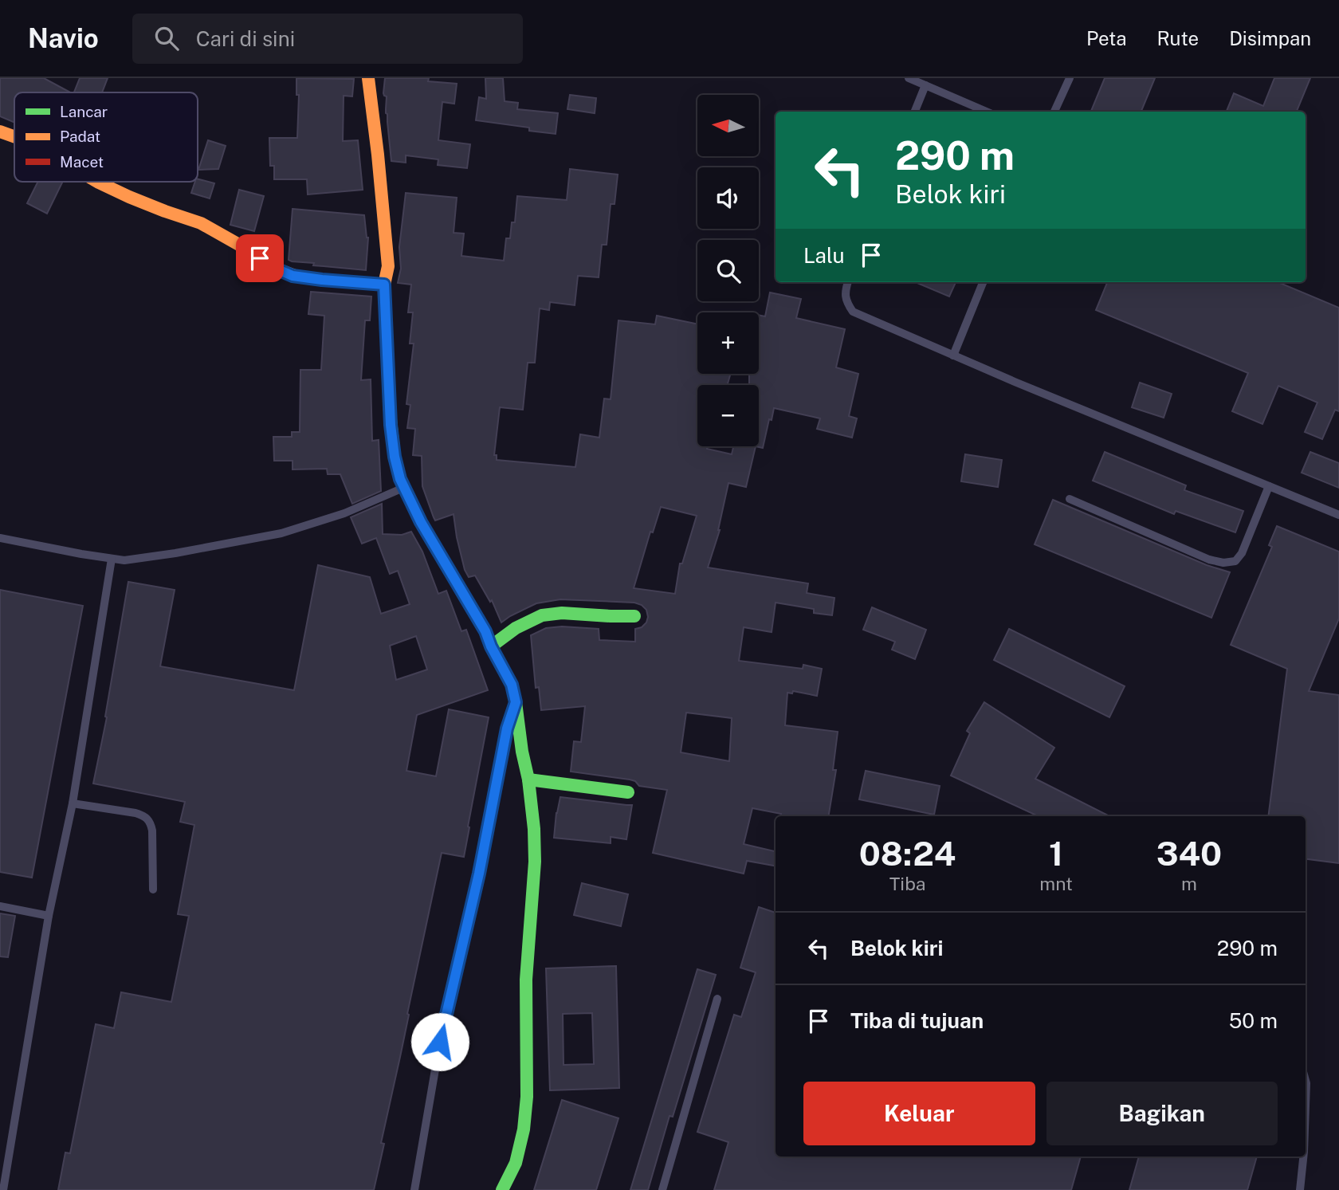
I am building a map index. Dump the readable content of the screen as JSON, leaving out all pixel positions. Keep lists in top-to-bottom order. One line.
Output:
{"legend":["Lancar","Padat","Macet"],"north":"left","page":{"header":"Navio","search":"Cari di sini","nav":["Peta","Rute","Disimpan"],"map_buttons":["+","−"],"turn":["290 m","Belok kiri"],"then":"Lalu","eta":["08:24","Tiba","1","mnt","340","m"],"list":[{"name":"Belok kiri","value":"290 m"},{"name":"Tiba di tujuan","value":"50 m"}],"buttons":["Keluar","Bagikan"]}}
